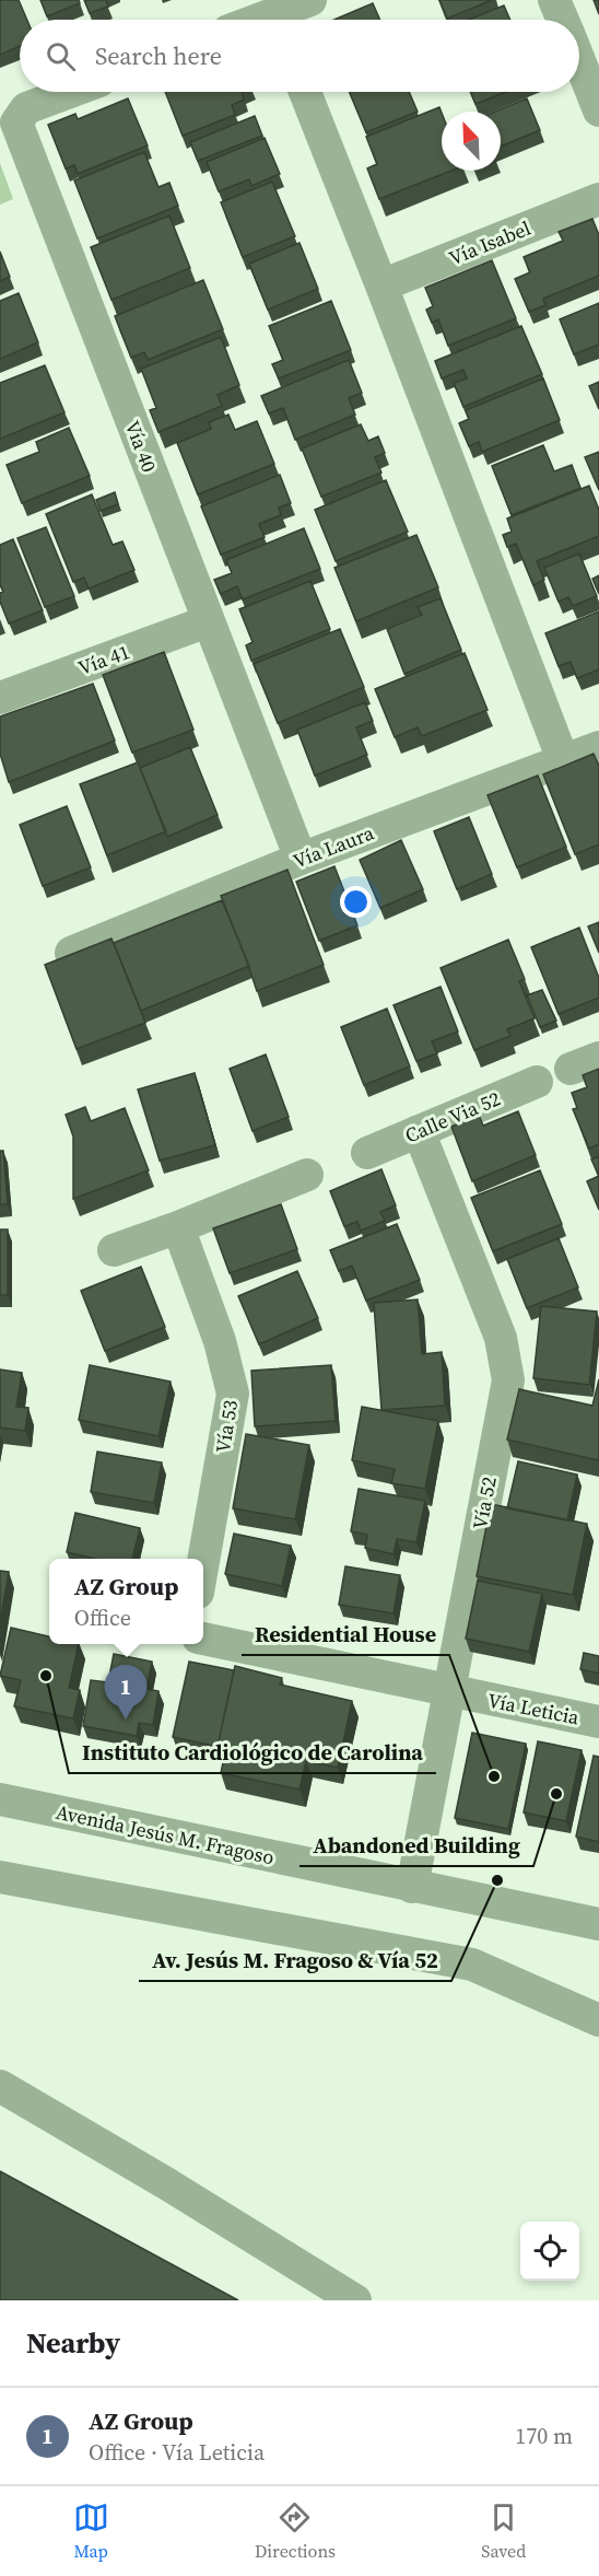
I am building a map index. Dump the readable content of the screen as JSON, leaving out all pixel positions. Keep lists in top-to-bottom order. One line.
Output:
{"streets":{"street":["Vía Isabel","Vía 40","Vía 41","Vía Laura","Calle Via 52","Vía 53","Vía 52","Vía Leticia","Avenida Jesús M. Fragoso"]},"crossings":[["Vía 40","Vía 41"],["Vía 40","Vía Laura"],["Calle Via 52","Vía 52"],["Vía 52","Vía Leticia"],["Vía 52","Avenida Jesús M. Fragoso"]],"places":["Instituto Cardiológico de Carolina","Residential House","Abandoned Building","Av. Jesús M. Fragoso & Vía 52"],"north":"top left","page":{"search":"Search here","popup":["AZ Group","Office"],"pins":"1","heading":"Nearby","list":[{"mark":"1","name":"AZ Group","note":"Office · Vía Leticia","value":"170 m"}],"nav":["Map","Directions","Saved"]}}
